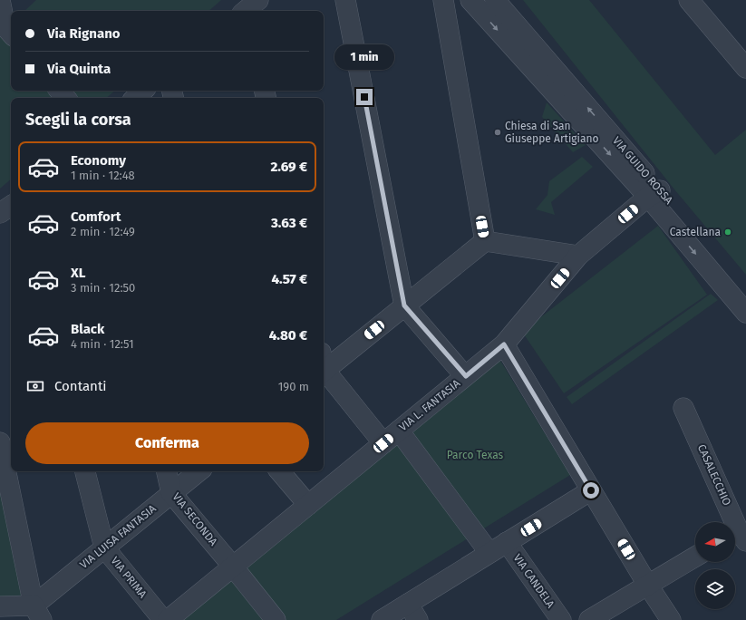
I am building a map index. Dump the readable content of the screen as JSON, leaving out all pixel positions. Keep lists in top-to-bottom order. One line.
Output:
{"streets":{"street":["VIA GUIDO ROSSA","VIA L. FANTASIA","CASALECCHIO","VIA SECONDA","VIA LUISA FANTASIA","VIA PRIMA","VIA CANDELA"]},"crossings":[["VIA GUIDO ROSSA","VIA L. FANTASIA"],["VIA L. FANTASIA","VIA SECONDA"],["VIA SECONDA","VIA LUISA FANTASIA"],["VIA LUISA FANTASIA","VIA PRIMA"]],"parks":["Parco Texas"],"places":["Chiesa di San Giuseppe Artigiano","Castellana"],"north":"left","page":{"banner":["Via Rignano","Via Quinta"],"bubble":"1 min","heading":"Scegli la corsa","list":[{"name":"Economy","note":"1 min · 12:48","value":"2.69 €"},{"name":"Comfort","note":"2 min · 12:49","value":"3.63 €"},{"name":"XL","note":"3 min · 12:50","value":"4.57 €"},{"name":"Black","note":"4 min · 12:51","value":"4.80 €"}],"pay":["Contanti","190 m"],"buttons":"Conferma"}}
